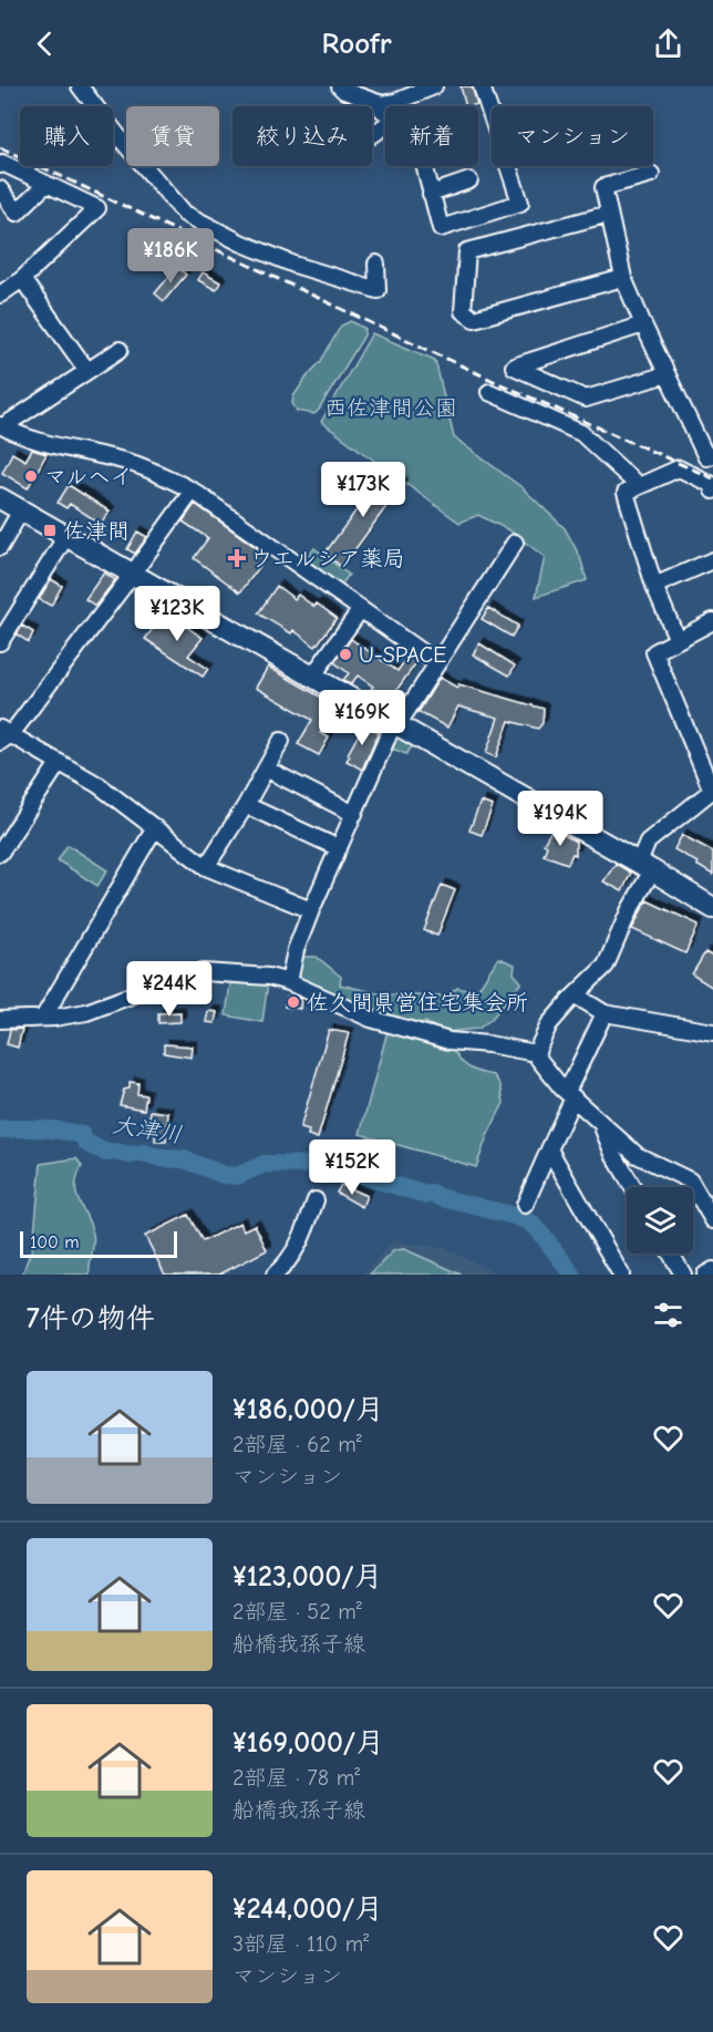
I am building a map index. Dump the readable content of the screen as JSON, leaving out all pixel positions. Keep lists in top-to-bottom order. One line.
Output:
{"water":["大津川"],"parks":["西佐津間公園"],"places":{"other":["マルヘイ","U-SPACE","佐久間県営住宅集会所"],"transit":["佐津間"],"health":["ウエルシア薬局"]},"scale_bar":"100 m","page":{"header":"Roofr","chip":["購入","賃貸","絞り込み","新着","マンション"],"price":["¥186K","¥173K","¥123K","¥169K","¥194K","¥244K","¥152K"],"scale":"100 m","heading":"7件の物件","list":[{"name":"¥186,000/月","note":"2部屋 · 62 m² · マンション"},{"name":"¥123,000/月","note":"2部屋 · 52 m² · 船橋我孫子線"},{"name":"¥169,000/月","note":"2部屋 · 78 m² · 船橋我孫子線"},{"name":"¥244,000/月","note":"3部屋 · 110 m² · マンション"}]}}
